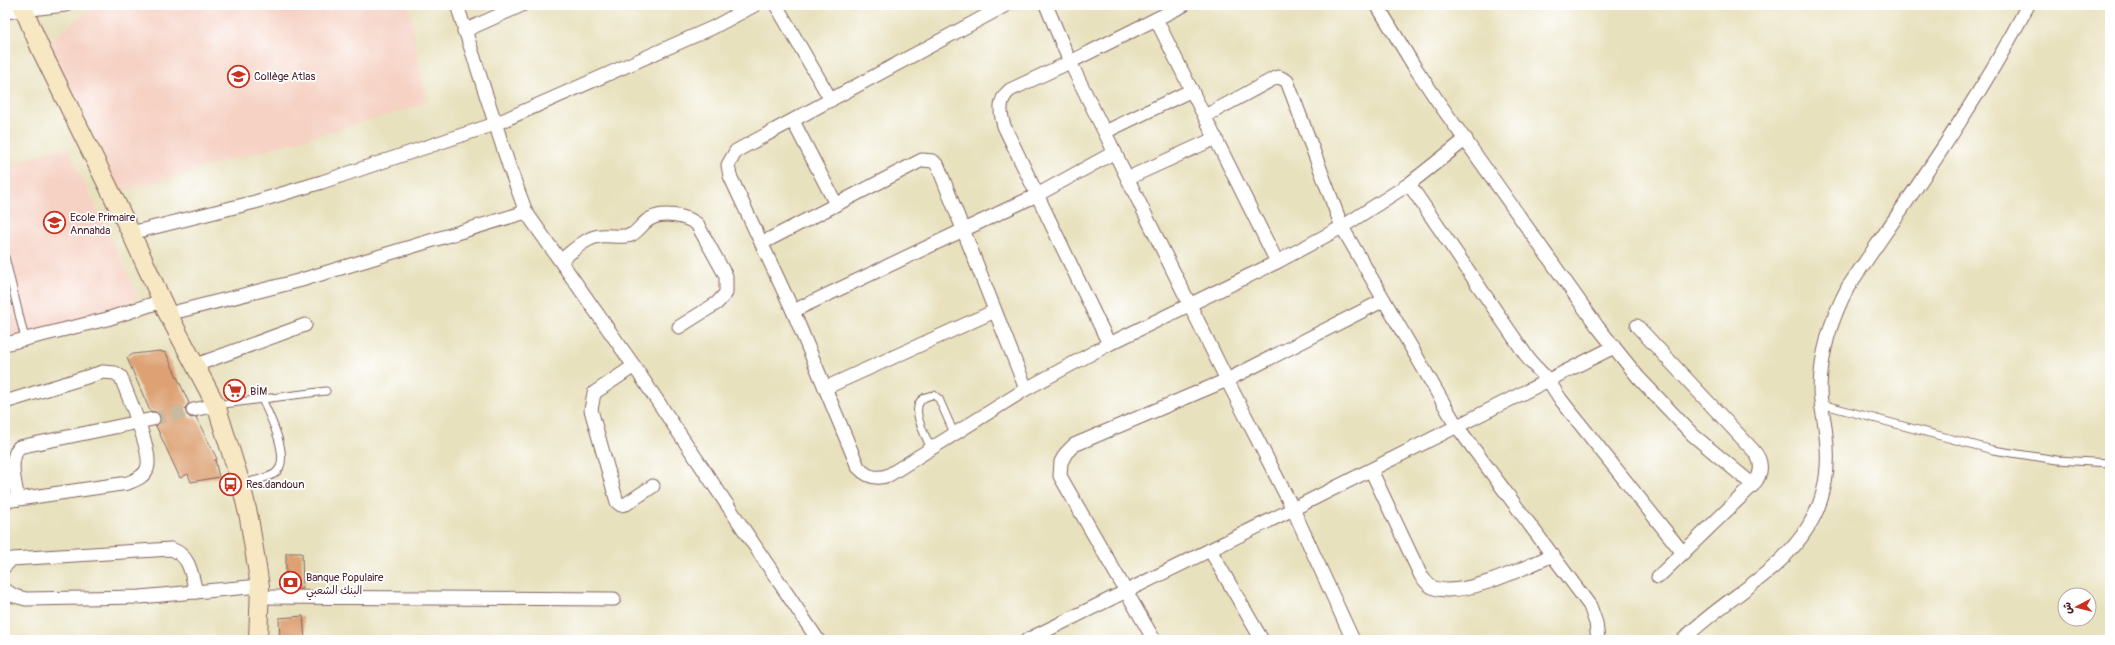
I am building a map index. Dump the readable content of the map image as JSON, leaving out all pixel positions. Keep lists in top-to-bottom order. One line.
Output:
{"places":{"school or university":["Collège Atlas","Ecole Primaire Annahda"],"supermarket":["BİM"],"bus stop":["Res.dandoun"],"bank":["Banque Populaire البنك الشعبي"]},"north":"left"}
